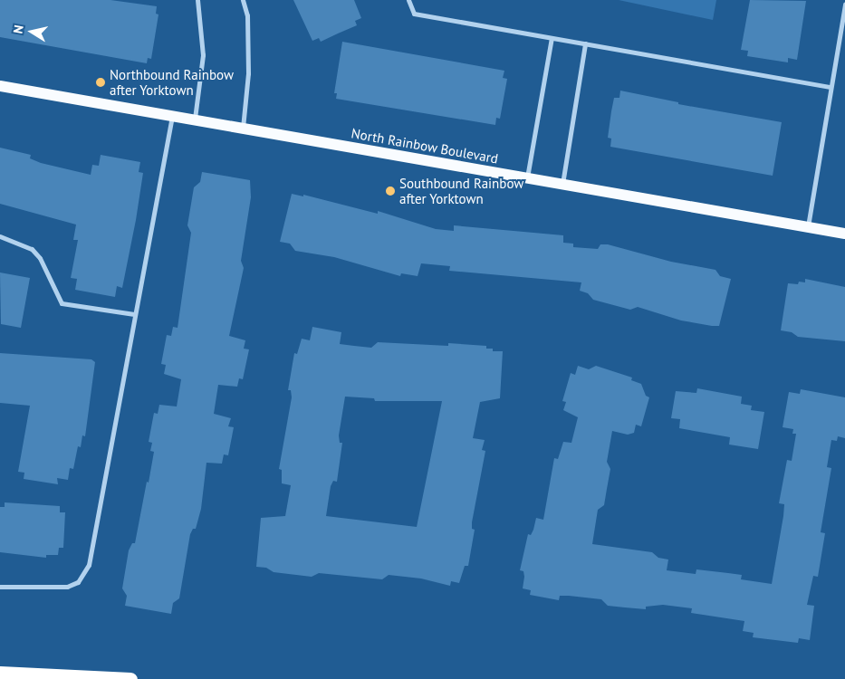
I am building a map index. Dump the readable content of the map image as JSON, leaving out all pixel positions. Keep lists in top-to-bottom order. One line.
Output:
{"streets":{"main road":["North Rainbow Boulevard"]},"places":["Northbound Rainbow after Yorktown","Southbound Rainbow after Yorktown"],"north":"left"}
